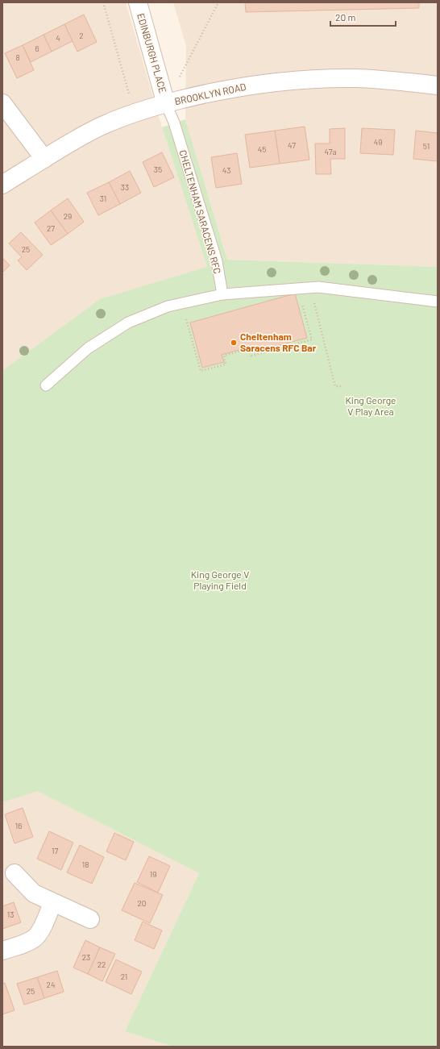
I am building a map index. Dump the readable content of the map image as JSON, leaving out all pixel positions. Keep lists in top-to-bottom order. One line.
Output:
{"streets":{"street":["EDINBURGH PLACE","BROOKLYN ROAD"],"lane":["CHELTENHAM SARACENS RFC"]},"crossings":[["EDINBURGH PLACE","BROOKLYN ROAD"],["EDINBURGH PLACE","CHELTENHAM SARACENS RFC"],["BROOKLYN ROAD","CHELTENHAM SARACENS RFC"]],"parks":["King George V Play Area","King George V Playing Field"],"places":["Cheltenham Saracens RFC Bar"],"house_numbers":["2","4","6","8","49","47","51","45","47a","35","43","33","31","29","27","25","16","17","18","19","20","13","23","22","21","24","25"],"scale_bar":"20 m"}
